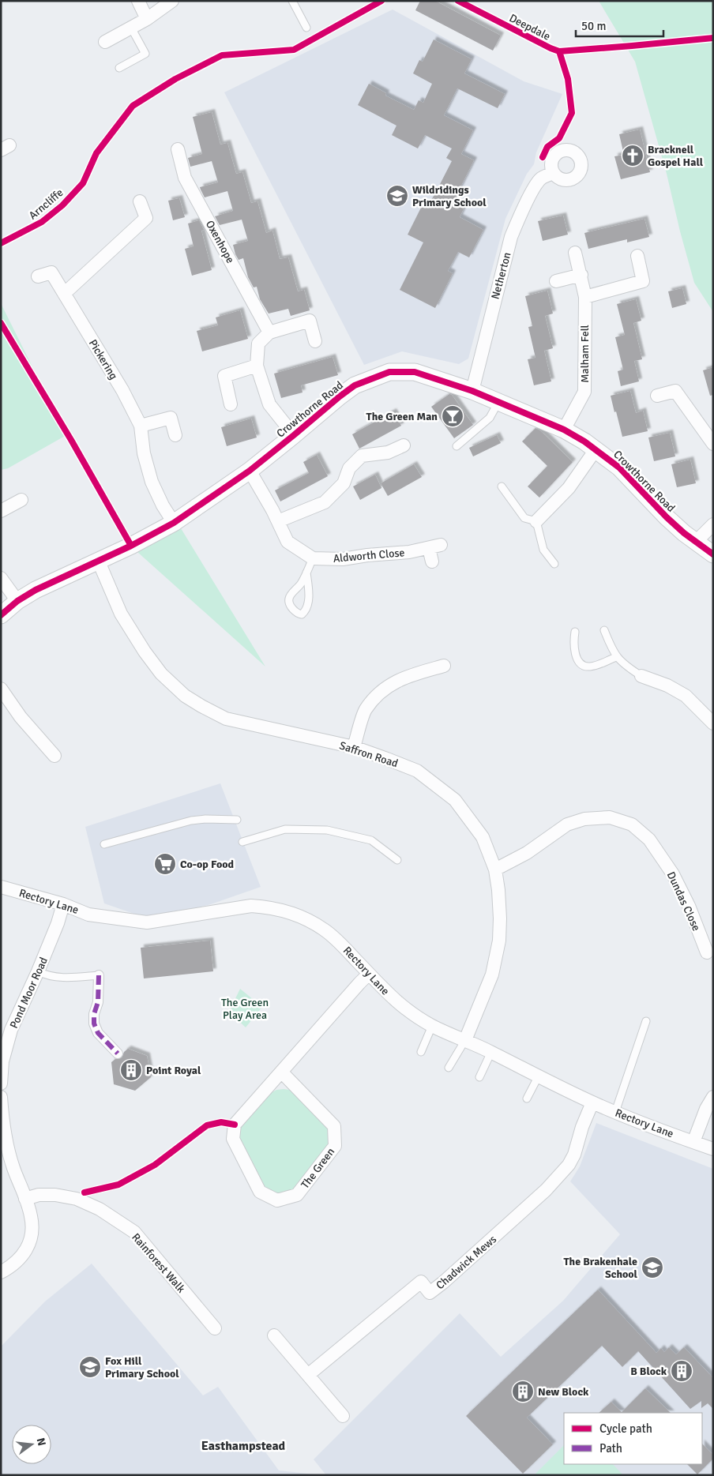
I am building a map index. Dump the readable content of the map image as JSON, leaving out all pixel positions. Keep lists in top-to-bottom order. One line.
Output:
{"streets":{"street":["Oxenhope","Netherton","Malham Fell","Pickering","Crowthorne Road","Aldworth Close","Saffron Road","Rectory Lane","Dundas Close","Pond Moor Road","The Green","Chadwick Mews","Rainforest Walk"],"cycle path":["Deepdale","Arncliffe"]},"crossings":[["Netherton","Crowthorne Road"],["Malham Fell","Crowthorne Road"],["Pickering","Crowthorne Road"],["Crowthorne Road","Saffron Road"],["Saffron Road","Rectory Lane"],["Saffron Road","Dundas Close"],["Rectory Lane","Pond Moor Road"],["Rectory Lane","The Green"],["Rectory Lane","Chadwick Mews"]],"districts":["Easthampstead"],"parks":["The Green Play Area"],"places":{"church":["Bracknell Gospel Hall"],"school or university":["Wildridings Primary School","The Brakenhale School","Fox Hill Primary School"],"bar":["The Green Man"],"supermarket":["Co-op Food"],"building":["Point Royal","B Block","New Block"]},"legend":["Cycle path","Path"],"scale_bar":"50 m","north":"right"}
